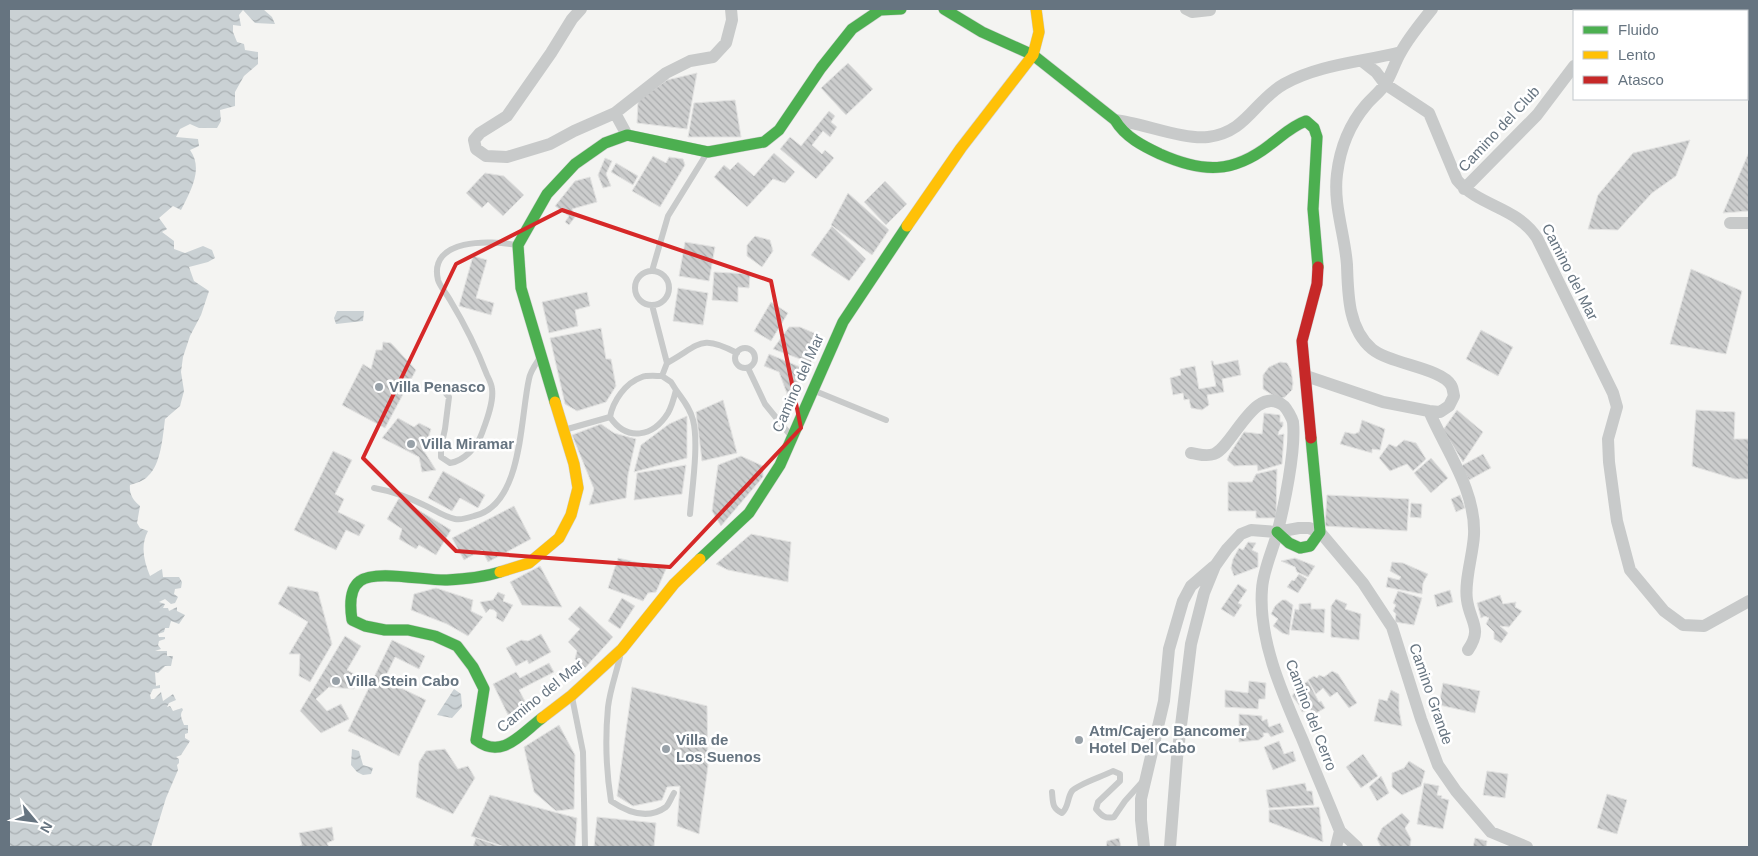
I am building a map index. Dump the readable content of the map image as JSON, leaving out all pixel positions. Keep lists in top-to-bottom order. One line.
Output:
{"streets":{"street":["Camino del Club","Camino del Mar","Camino Grande","Camino del Cerro"]},"crossings":[["Camino del Club","Camino del Mar"]],"places":["Villa Penasco","Villa Miramar","Villa Stein Cabo","Atm/Cajero Bancomer Hotel Del Cabo","Villa de Los Suenos"],"legend":["Fluido","Lento","Atasco"],"north":"bottom right"}
